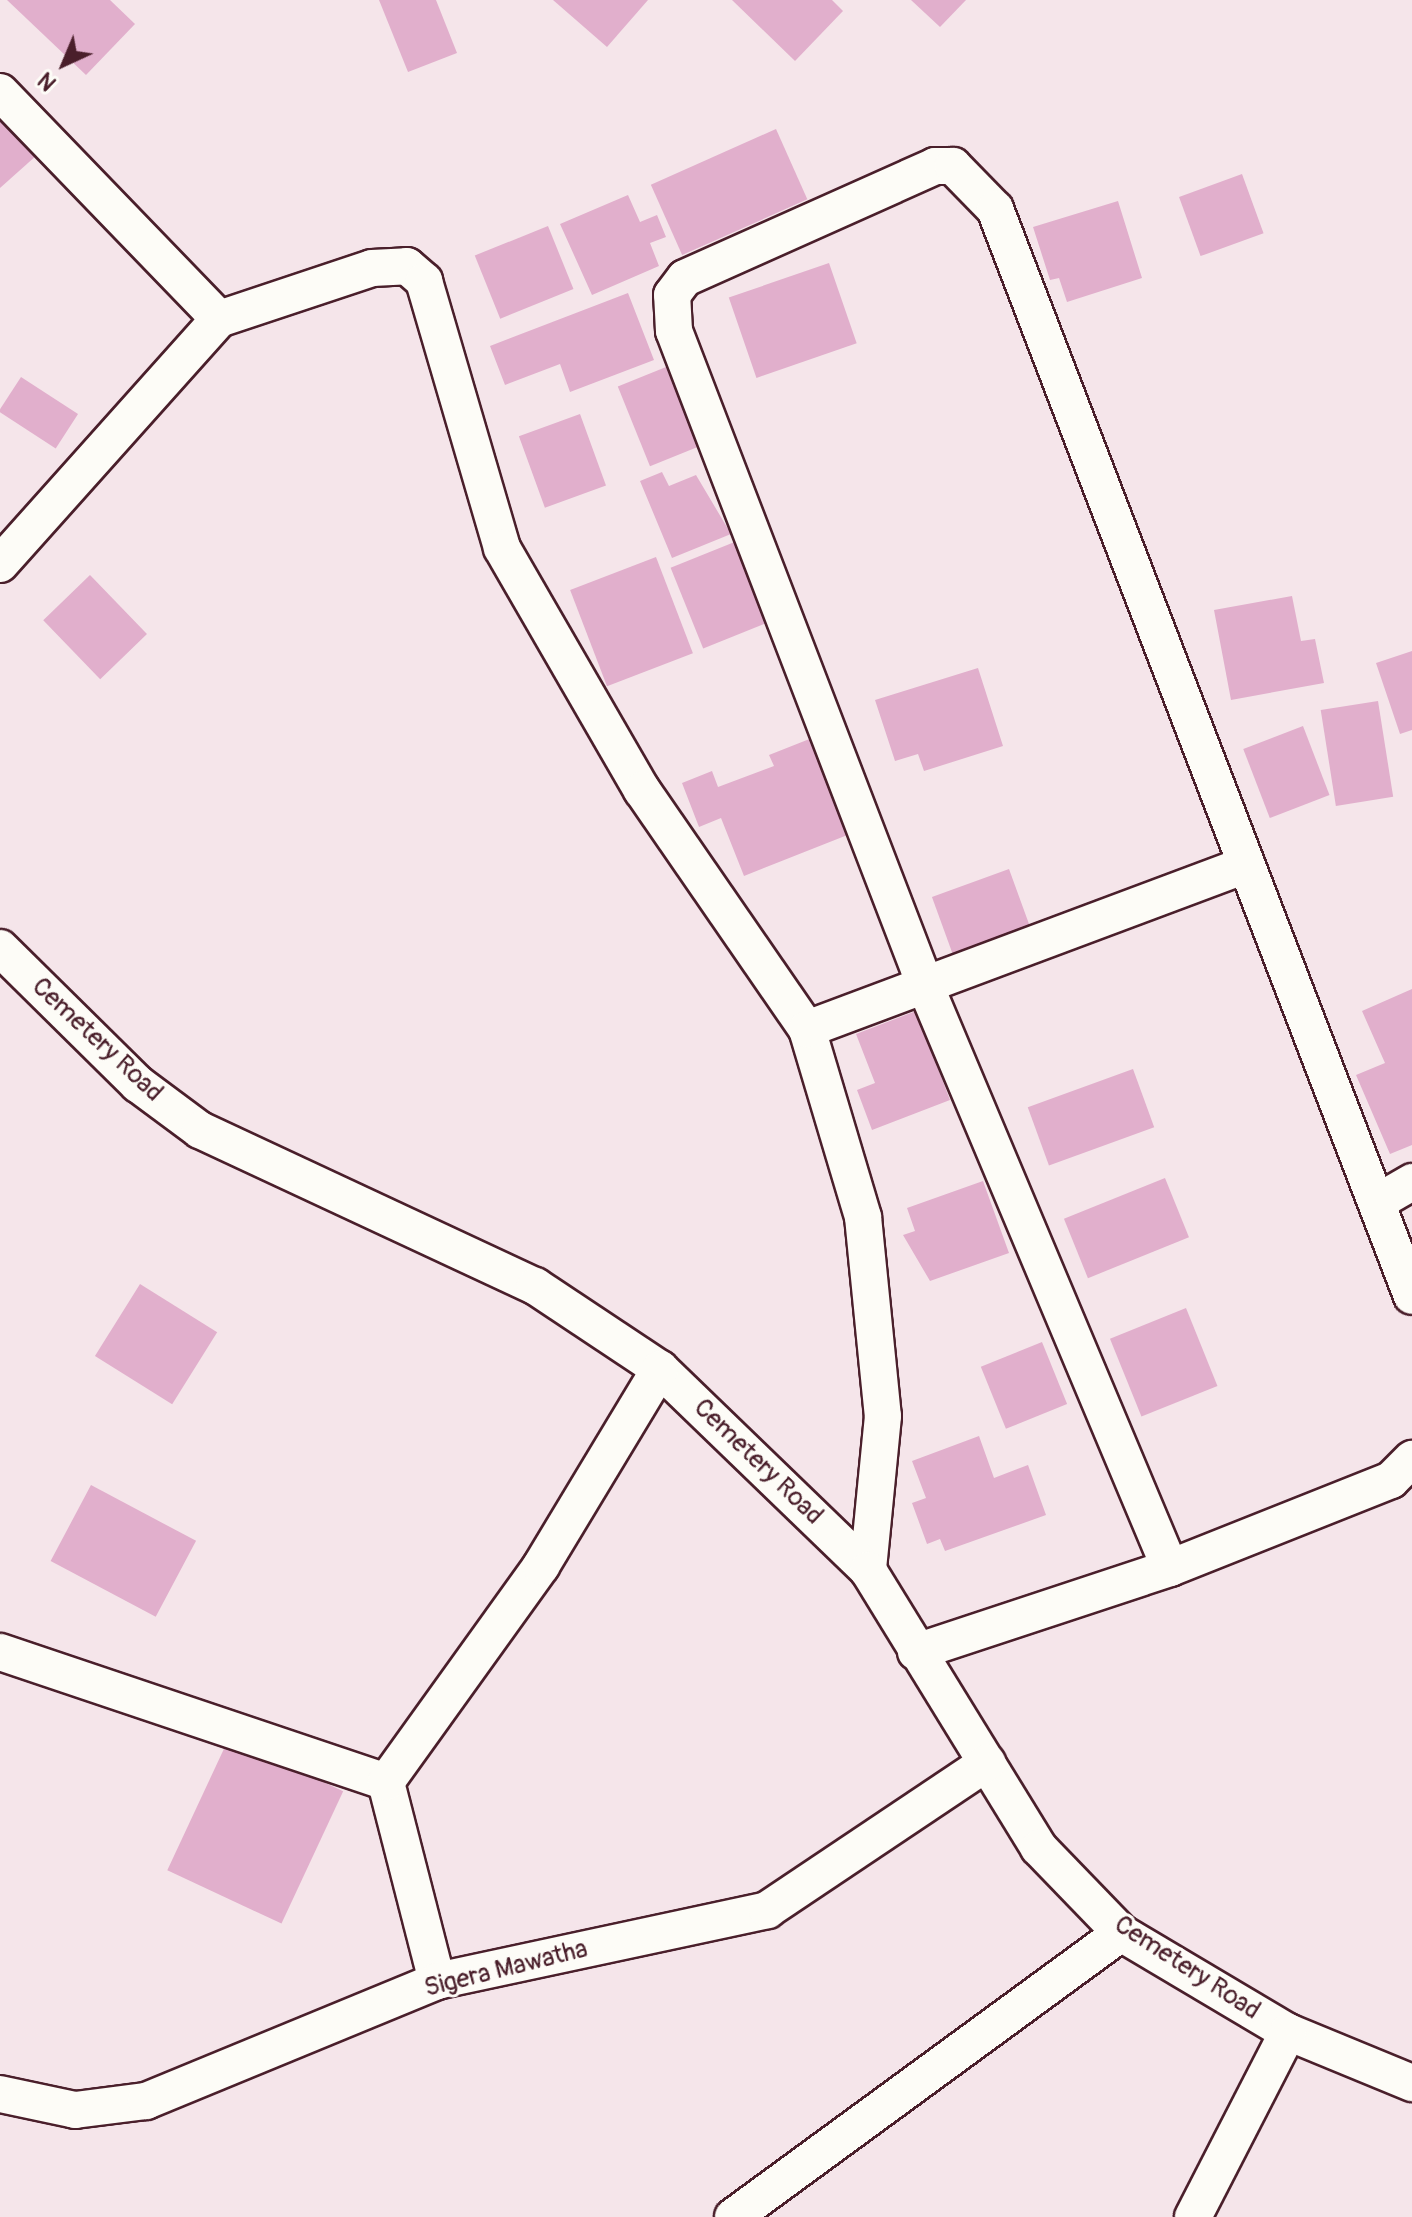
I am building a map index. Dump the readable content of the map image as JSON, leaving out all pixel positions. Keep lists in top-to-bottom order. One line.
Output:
{"streets":{"street":["Cemetery Road","Sigera Mawatha"]},"crossings":[["Cemetery Road","Sigera Mawatha"]],"north":"bottom left"}
